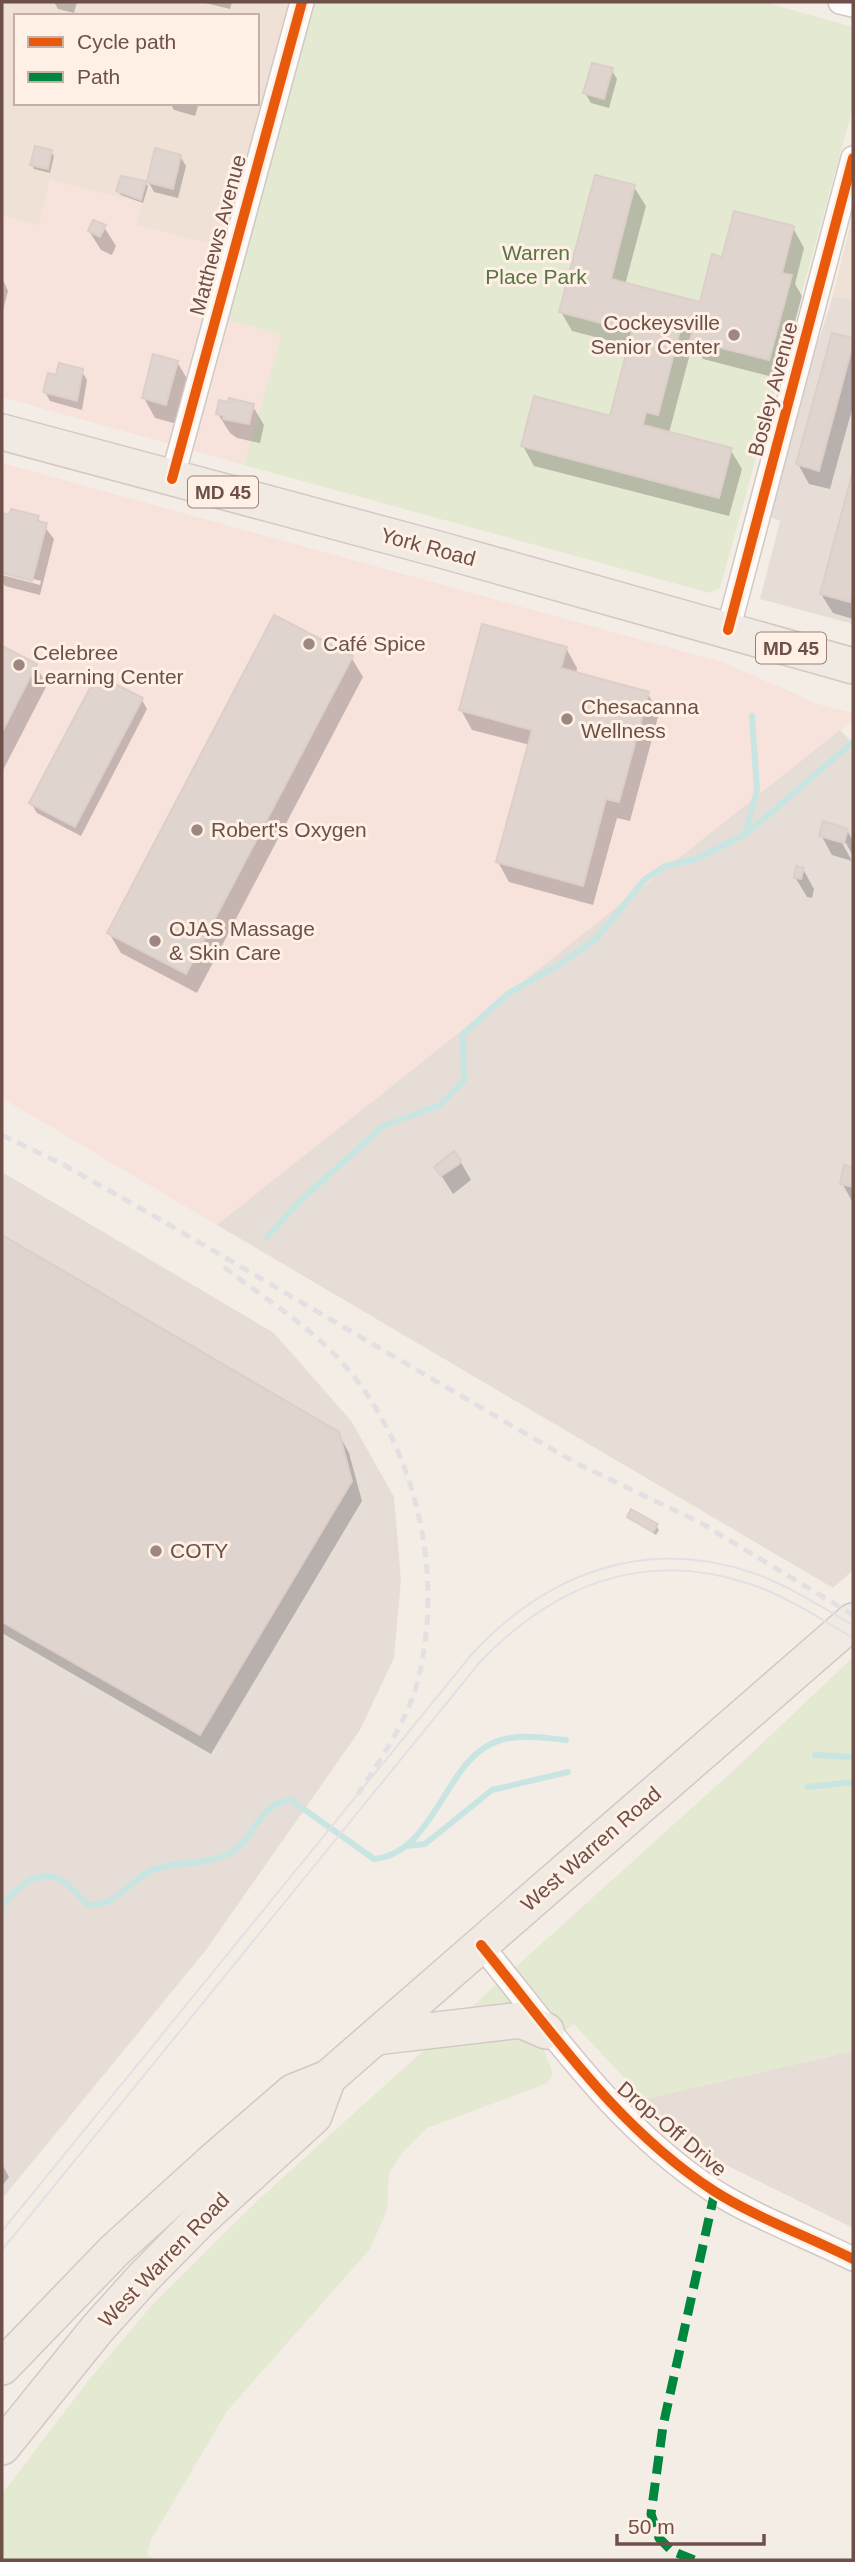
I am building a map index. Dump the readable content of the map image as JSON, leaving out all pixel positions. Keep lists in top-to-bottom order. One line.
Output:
{"streets":{"main road":["MD 45","York Road","West Warren Road"],"street":["Matthews Avenue","Bosley Avenue","Drop-Off Drive"]},"crossings":[["Matthews Avenue","York Road"],["Bosley Avenue","York Road"],["West Warren Road","Drop-Off Drive"]],"parks":["Warren Place Park"],"places":["Cockeysville Senior Center","Café Spice","Celebree Learning Center","Chesacanna Wellness","Robert's Oxygen","OJAS Massage & Skin Care","COTY"],"legend":["Cycle path","Path"],"scale_bar":"50 m"}
